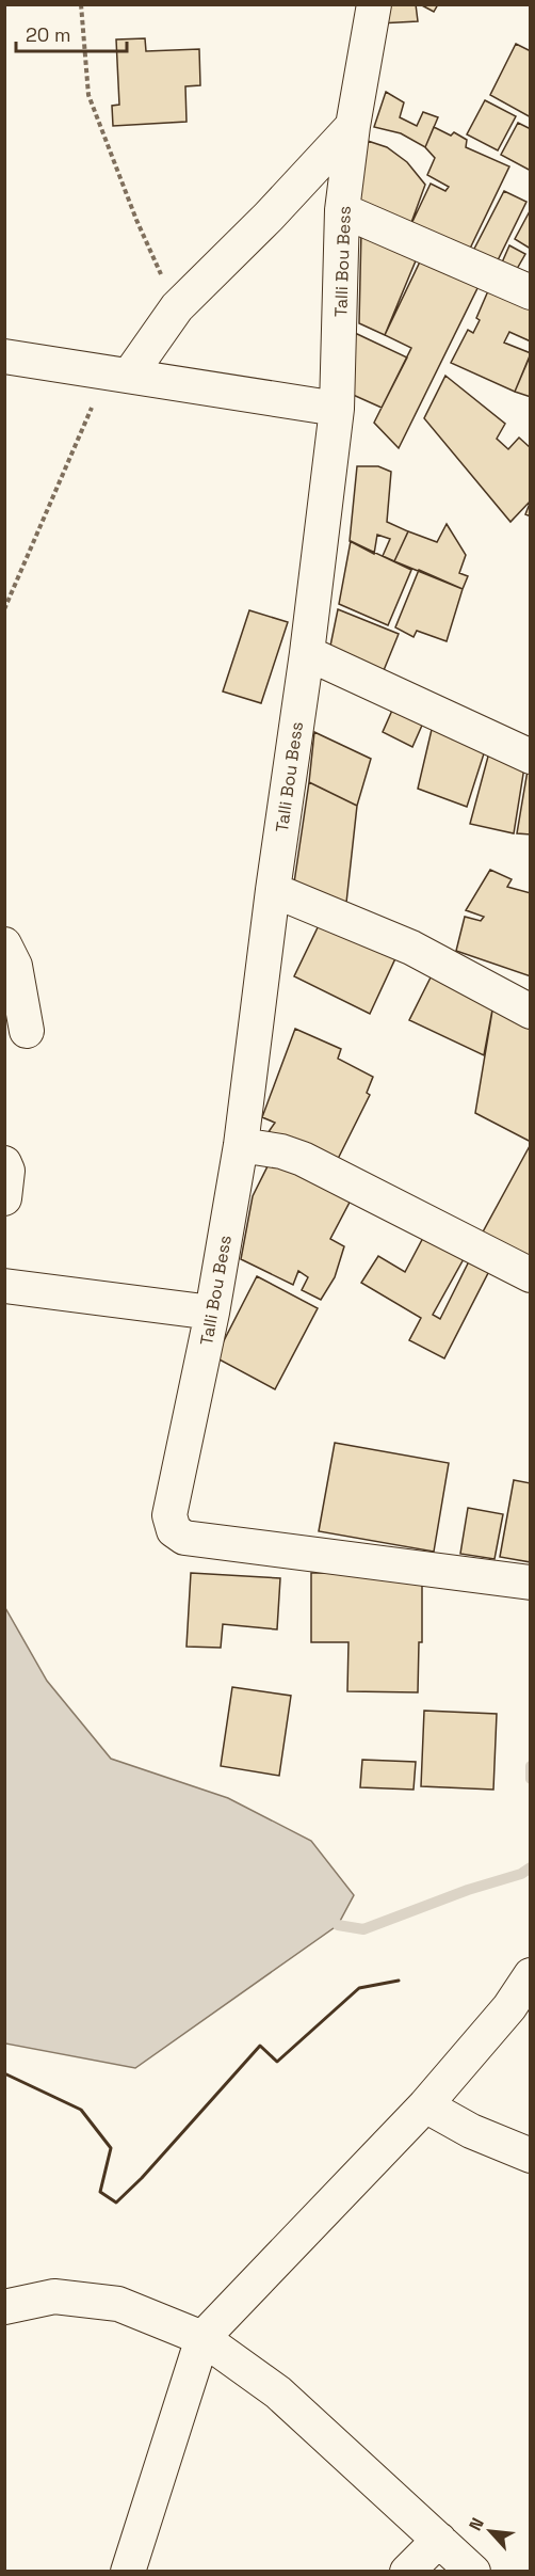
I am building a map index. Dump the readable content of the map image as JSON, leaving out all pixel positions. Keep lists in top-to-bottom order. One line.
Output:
{"streets":{"street":["Talli Bou Bess"]},"scale_bar":"20 m","north":"top left"}
